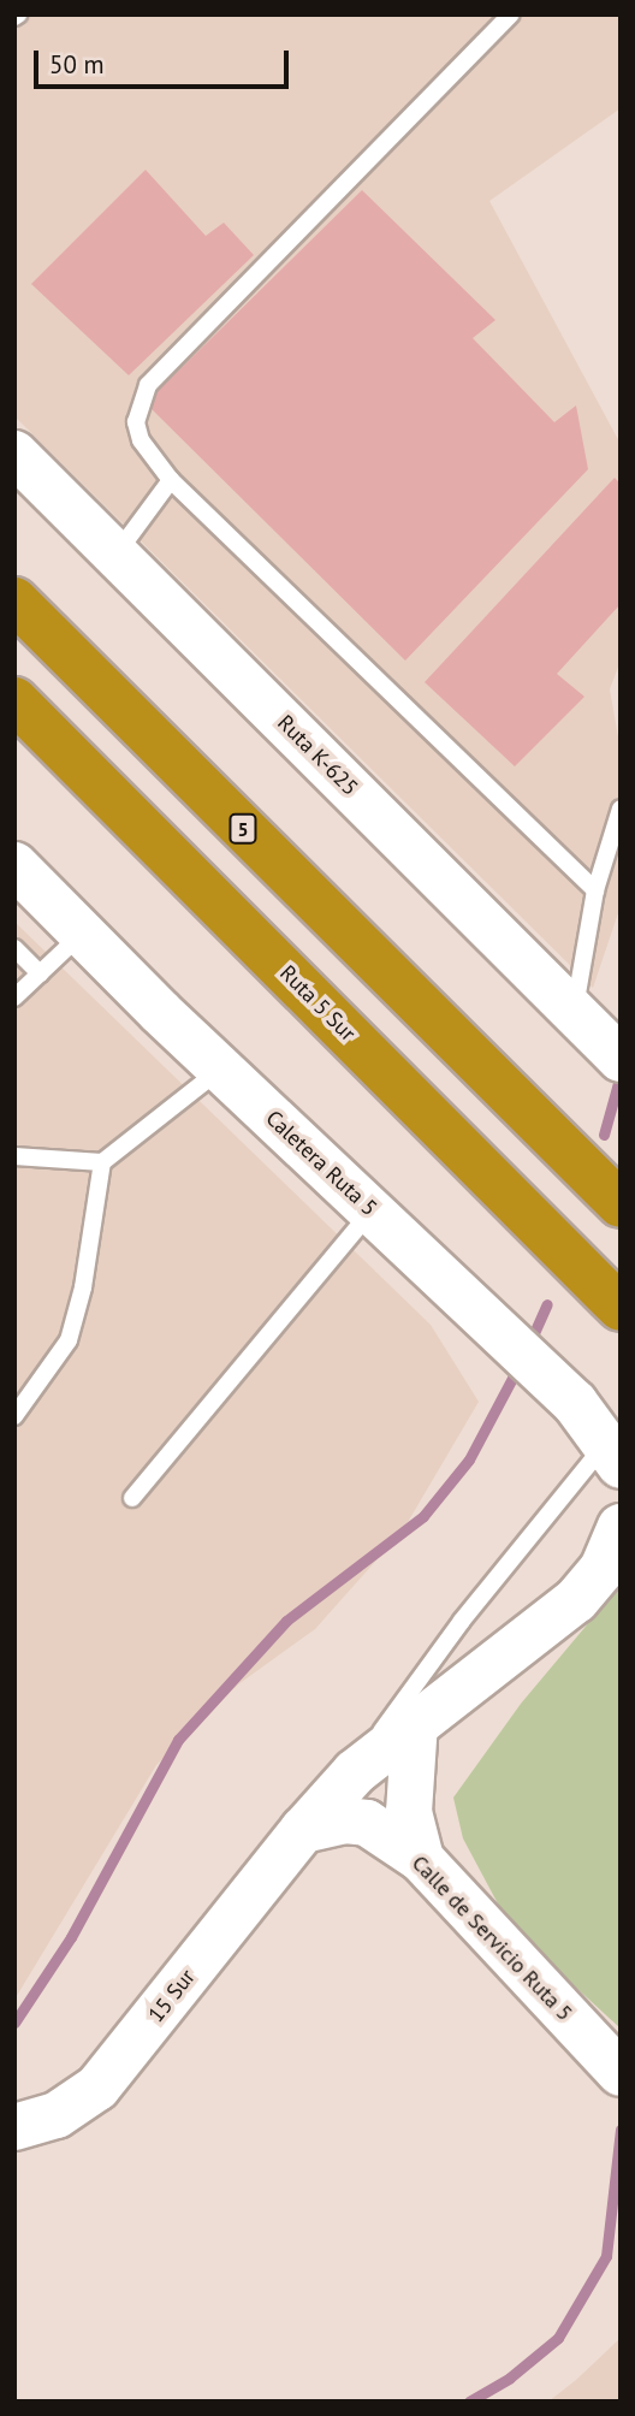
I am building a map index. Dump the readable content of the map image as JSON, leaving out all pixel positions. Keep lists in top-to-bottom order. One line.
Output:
{"streets":{"highway":["5","Ruta 5 Sur"],"main road":["Ruta K-625","Caletera Ruta 5","Calle de Servicio Ruta 5","15 Sur"]},"crossings":[["Calle de Servicio Ruta 5","15 Sur"]],"scale_bar":"50 m"}
